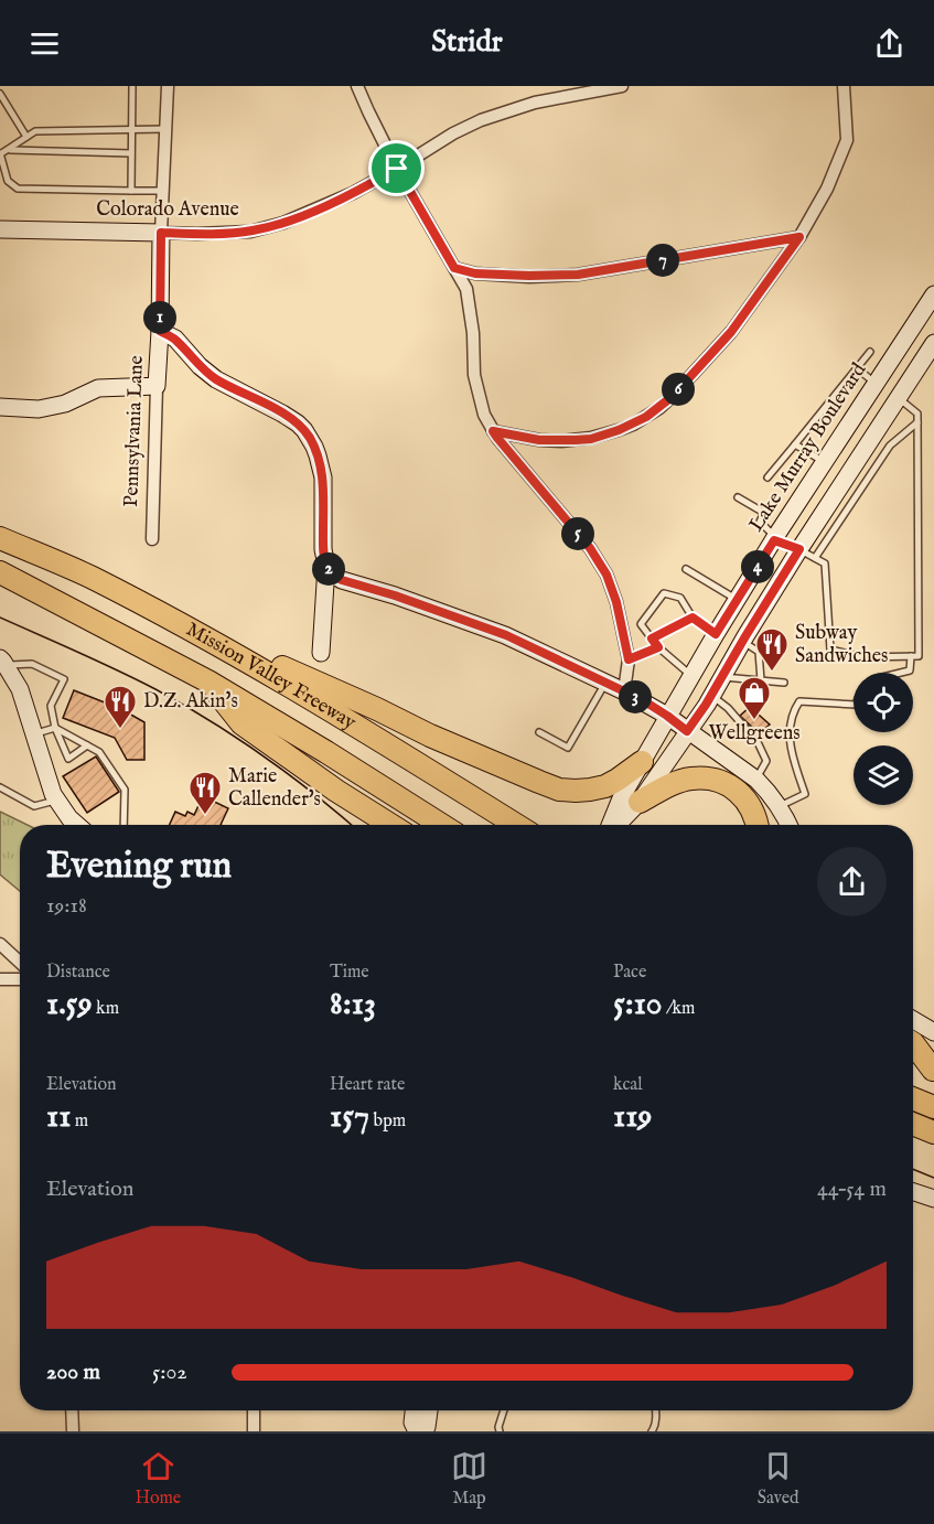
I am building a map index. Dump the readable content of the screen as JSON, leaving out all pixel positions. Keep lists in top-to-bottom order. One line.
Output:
{"streets":{"highway":["Mission Valley Freeway"],"street":["Colorado Avenue","Pennsylvania Lane","Lake Murray Boulevard"]},"crossings":[["Colorado Avenue","Pennsylvania Lane"]],"places":{"restaurant":["Subway Sandwiches","D.Z. Akin's","Marie Callender's"],"shop":["Wellgreens"]},"page":{"header":"Stridr","pins":["7","1","6","5","4","2","3"],"heading":["Evening run","19:18"],"stats":[["Distance","1.59 km"],["Time","8:13"],["Pace","5:10 /km"],["Elevation","11 m"],["Heart rate","157 bpm"],["kcal","119"]],"chart":["Elevation","44–54 m"],"list":[{"name":"200 m","note":"5:02"}],"tabs":["Home","Map","Saved"]}}
